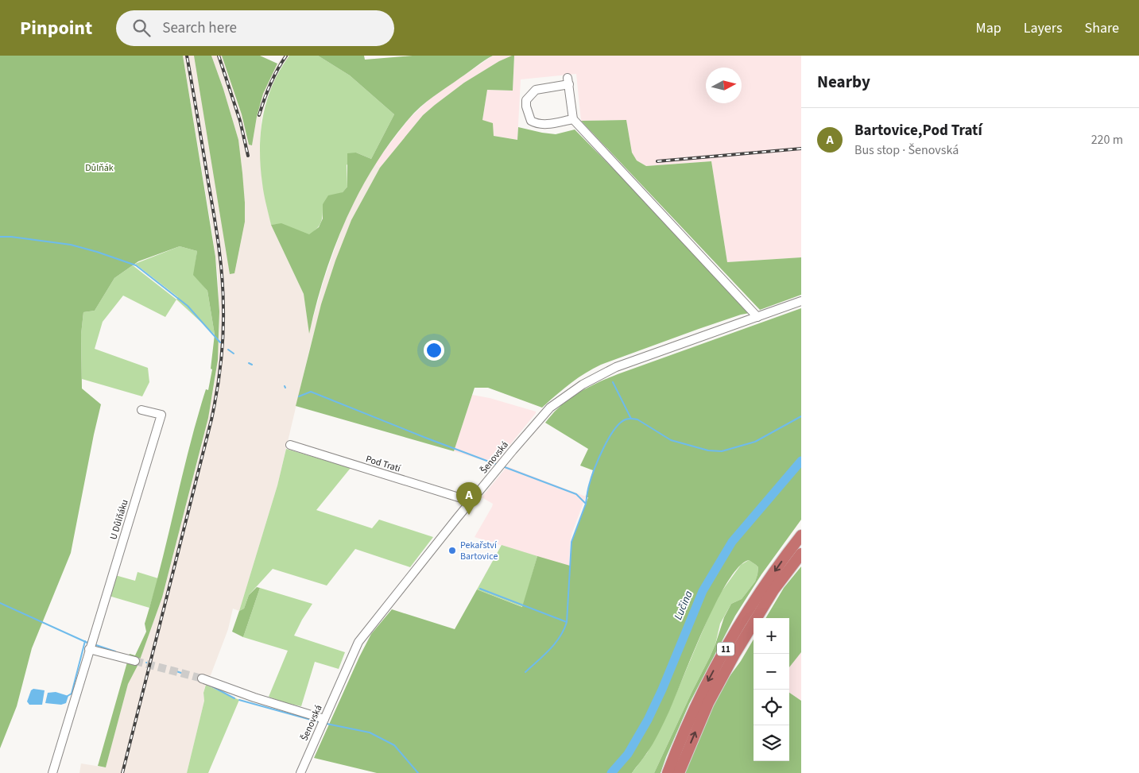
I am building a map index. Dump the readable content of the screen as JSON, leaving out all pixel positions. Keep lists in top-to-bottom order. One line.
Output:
{"streets":{"highway":["11"],"street":["Šenovská","Pod Tratí","U Důlňáku"]},"crossings":[["Šenovská","Pod Tratí"]],"water":["Lučina"],"parks":["Důlňák"],"places":["Pekařství Bartovice"],"north":"right","page":{"header":"Pinpoint","search":"Search here","nav":["Map","Layers","Share"],"heading":"Nearby","list":[{"mark":"A","name":"Bartovice,Pod Tratí","note":"Bus stop · Šenovská","value":"220 m"}],"pins":"A","map_buttons":["+","−"]}}
